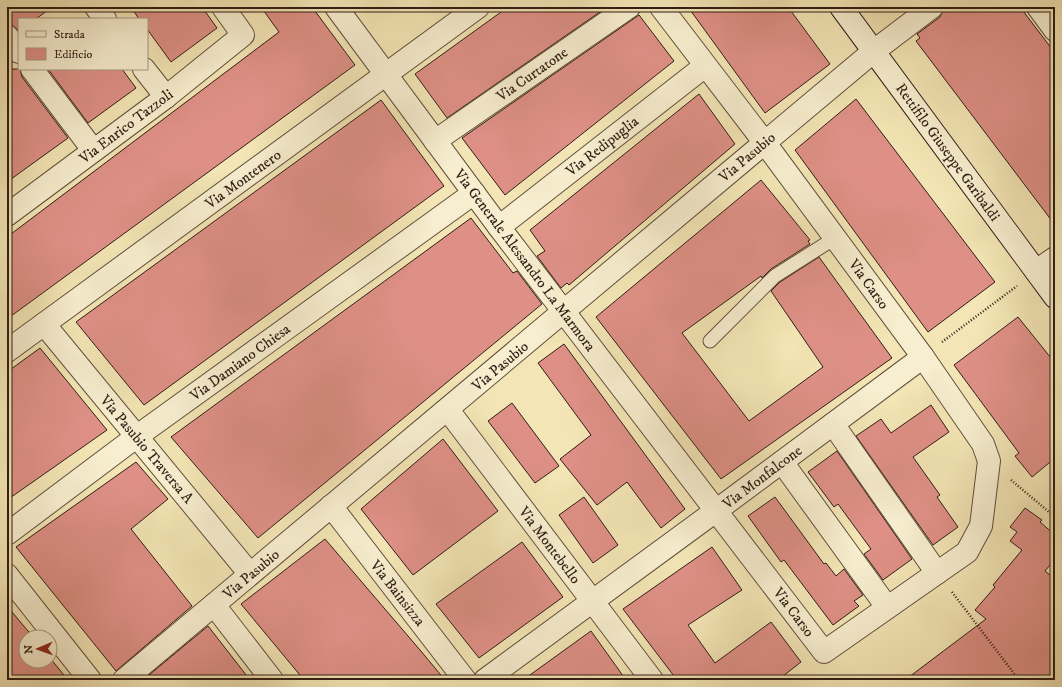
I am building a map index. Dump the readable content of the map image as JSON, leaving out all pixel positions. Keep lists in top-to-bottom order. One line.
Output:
{"streets":{"street":["Via Curtatone","Via Enrico Tazzoli","Via Redipuglia","Rettifilo Giuseppe Garibaldi","Via Pasubio","Via Montenero","Via Generale Alessandro La Marmora","Via Carso","Via Damiano Chiesa","Via Pasubio Traversa A","Via Monfalcone","Via Montebello","Via Bainsizza"]},"crossings":[["Via Curtatone","Via Generale Alessandro La Marmora"],["Via Redipuglia","Via Generale Alessandro La Marmora"],["Via Redipuglia","Via Carso"],["Rettifilo Giuseppe Garibaldi","Via Pasubio"],["Via Pasubio","Via Generale Alessandro La Marmora"],["Via Pasubio","Via Carso"],["Via Pasubio","Via Pasubio Traversa A"],["Via Pasubio","Via Montebello"],["Via Pasubio","Via Bainsizza"],["Via Montenero","Via Generale Alessandro La Marmora"],["Via Montenero","Via Pasubio Traversa A"],["Via Generale Alessandro La Marmora","Via Carso"],["Via Generale Alessandro La Marmora","Via Damiano Chiesa"],["Via Generale Alessandro La Marmora","Via Monfalcone"],["Via Carso","Via Monfalcone"],["Via Damiano Chiesa","Via Pasubio Traversa A"],["Via Monfalcone","Via Montebello"]],"legend":["Strada","Edificio"],"north":"left"}
